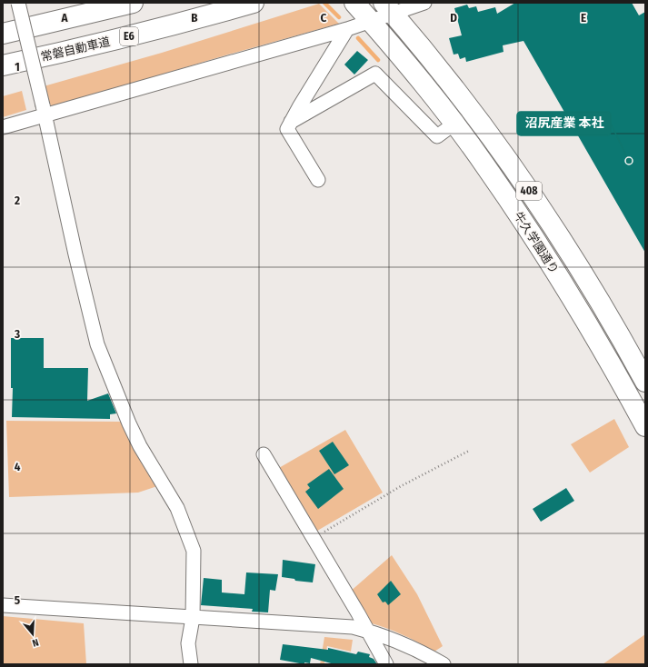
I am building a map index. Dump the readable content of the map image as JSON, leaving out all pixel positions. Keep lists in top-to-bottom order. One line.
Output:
{"streets":{"highway":["E6","常磐自動車道","408","牛久学園通り"]},"places":["沼尻産業 本社"],"north":"bottom","grid":{"columns":["A","B","C","D","E"],"rows":["1","2","3","4","5"]}}
